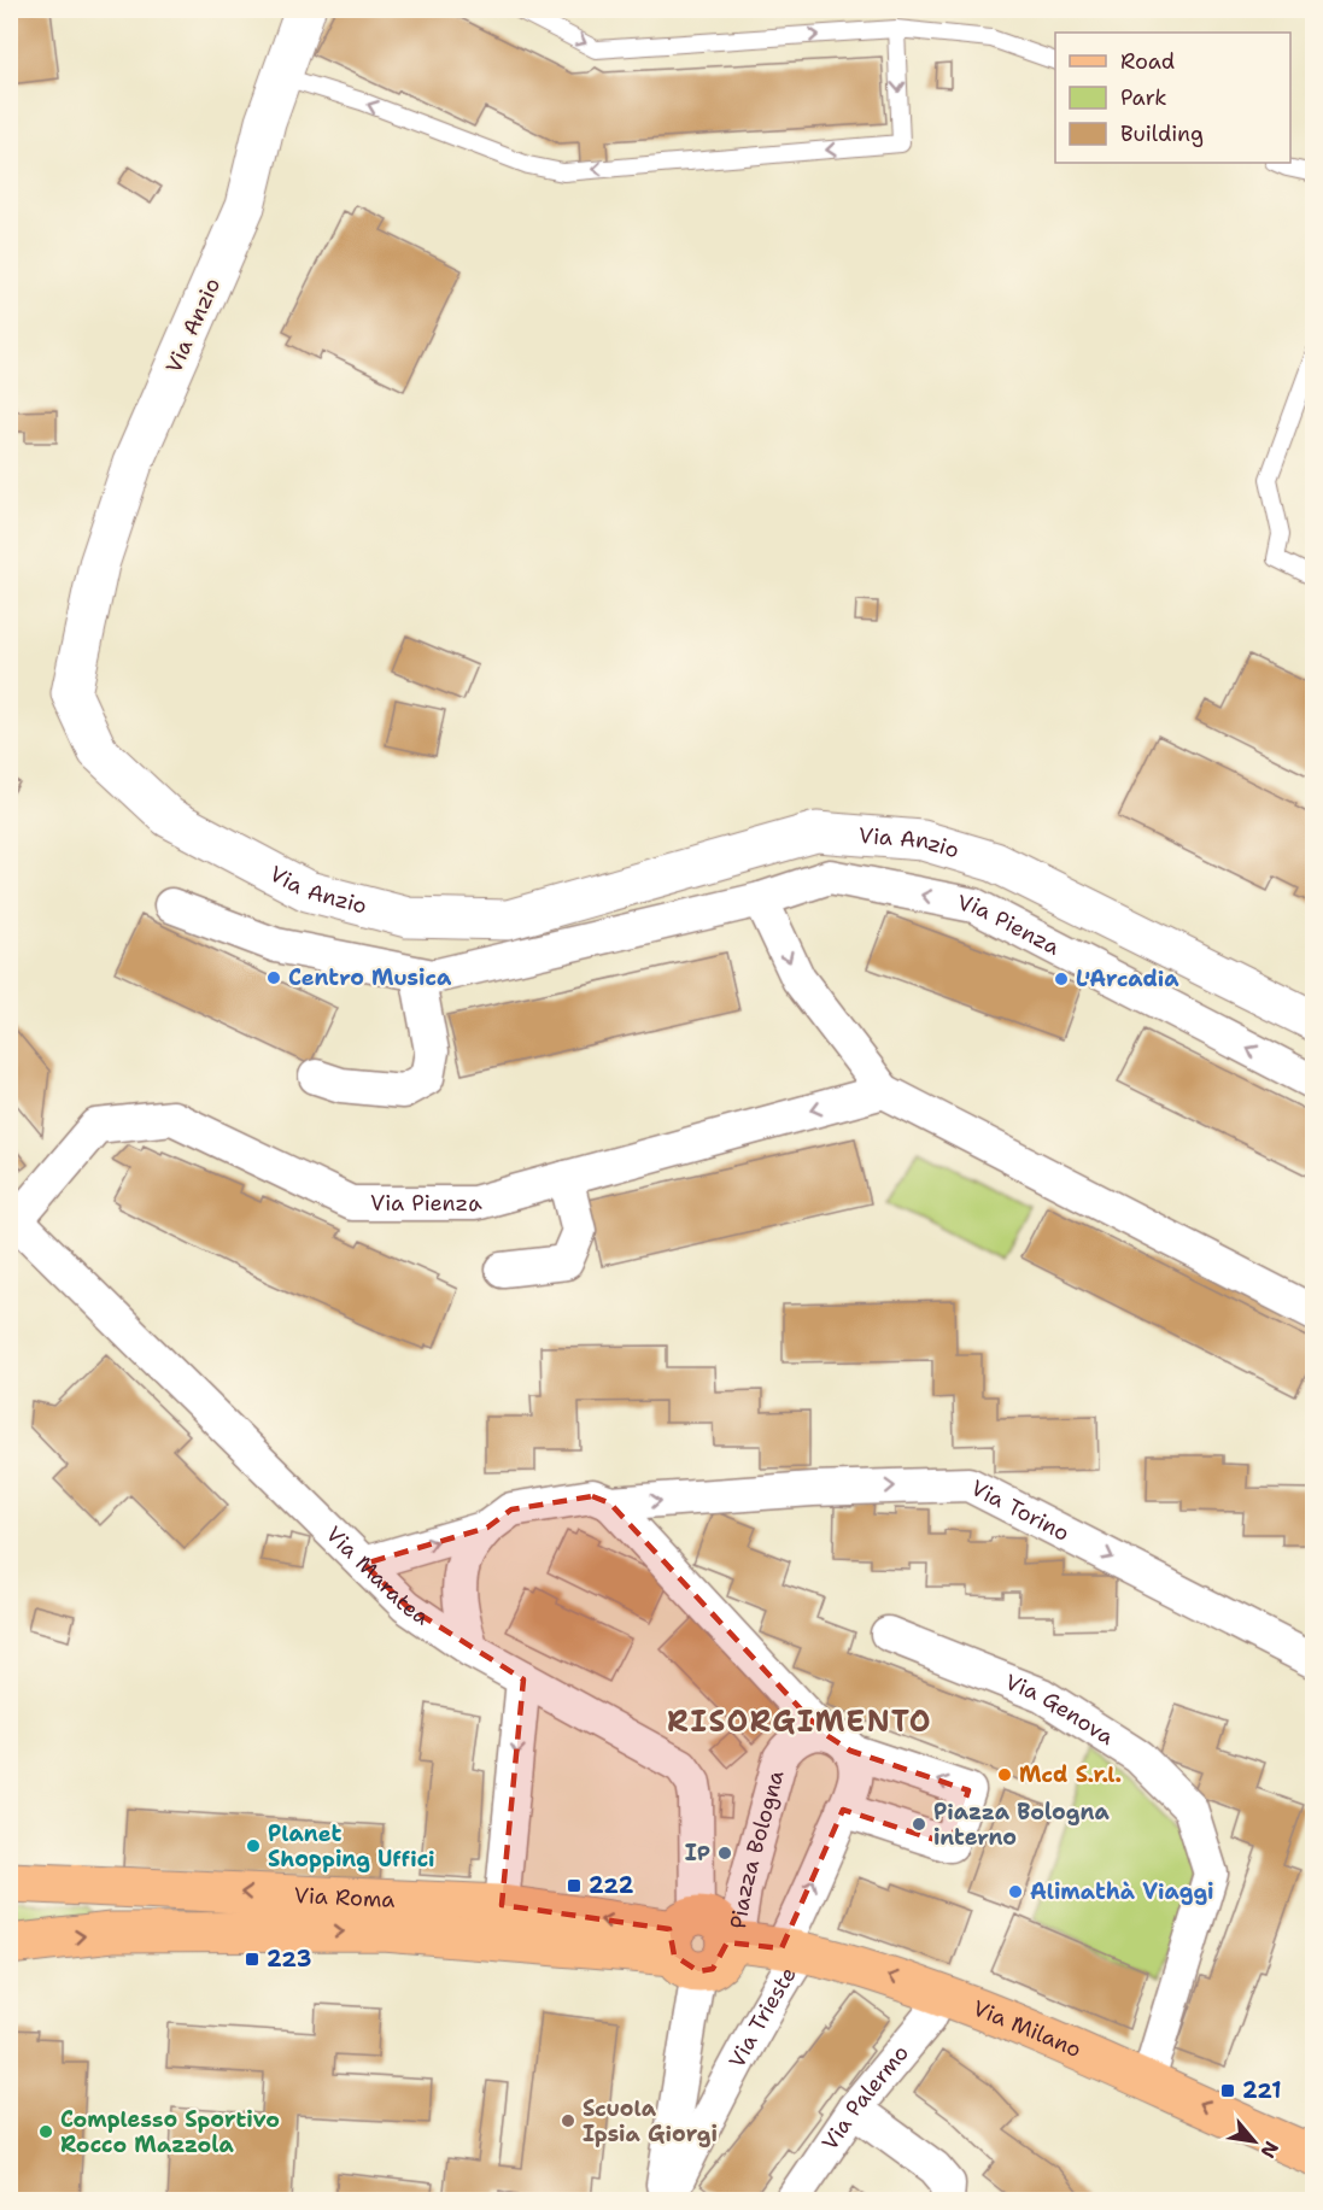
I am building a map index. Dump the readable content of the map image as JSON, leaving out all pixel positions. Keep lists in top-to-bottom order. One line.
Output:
{"streets":{"main road":["Via Roma","Via Milano"],"street":["Via Anzio","Via Pienza","Via Torino","Via Maratea","Via Genova","Piazza Bologna","Via Trieste","Via Palermo"]},"crossings":[["Via Pienza","Via Maratea"],["Via Torino","Via Maratea"],["Via Maratea","Via Roma"],["Via Genova","Via Milano"],["Piazza Bologna","Via Milano"],["Via Trieste","Via Milano"],["Via Milano","Via Palermo"]],"one_way":["Via Torino","Via Milano"],"districts":["RISORGIMENTO"],"places":{"other":["Centro Musica","L'Arcadia","Mcd S.r.l.","Piazza Bologna interno","Planet Shopping Uffici","IP","Alimathà Viaggi","Scuola Ipsia Giorgi","Complesso Sportivo Rocco Mazzola"],"transit":["222","223","221"]},"legend":["Road","Park","Building"],"north":"bottom right"}
